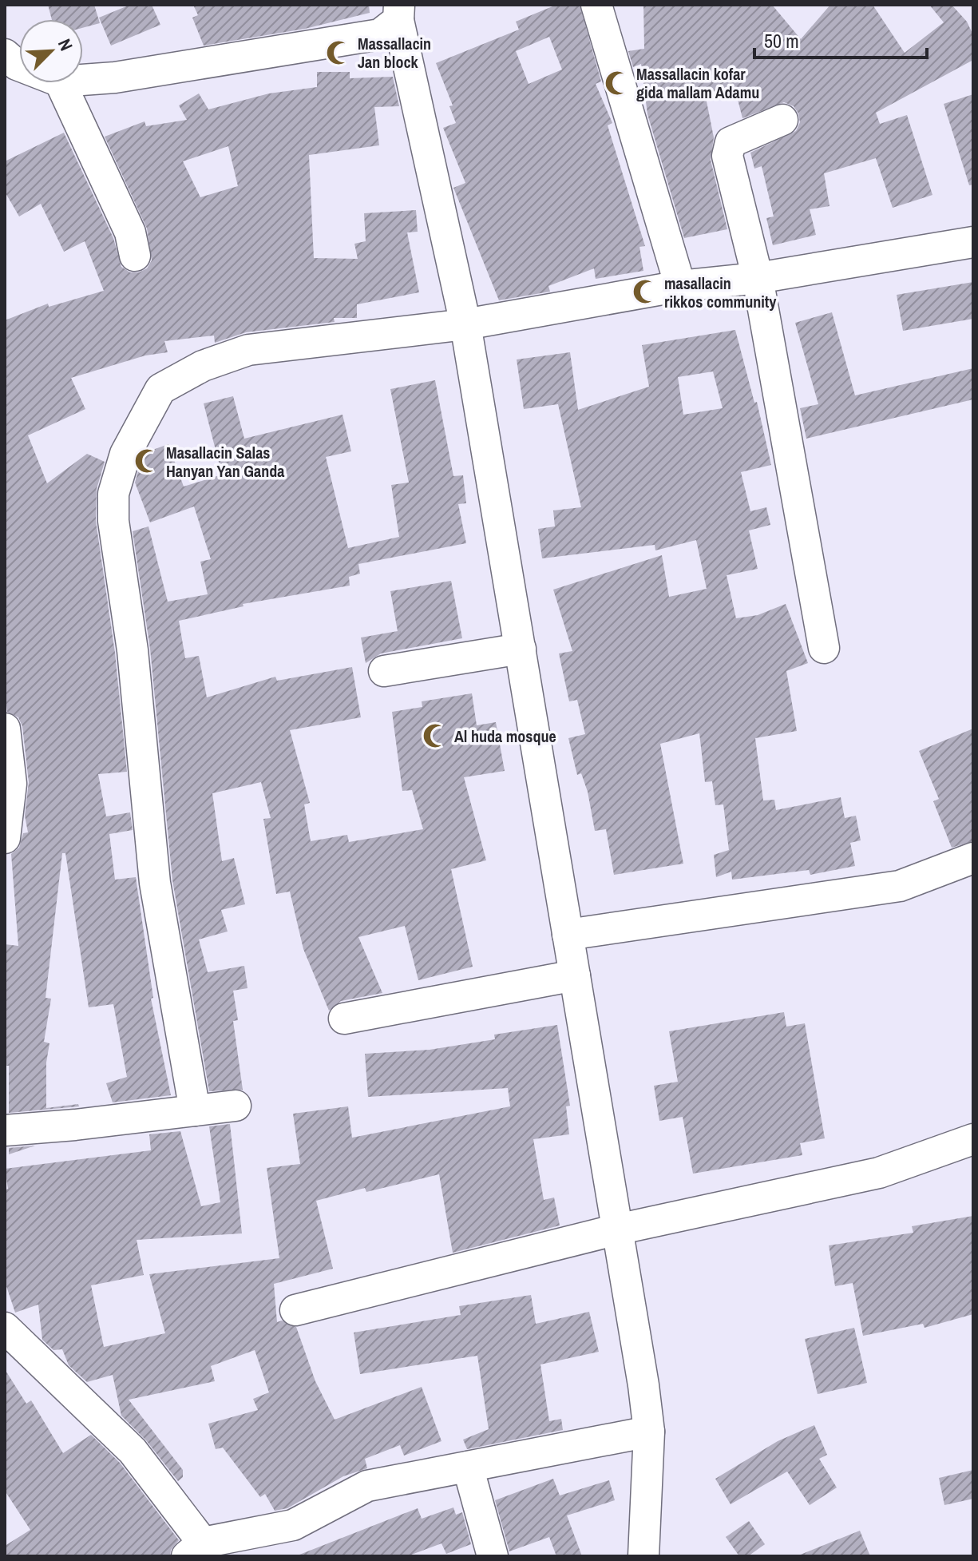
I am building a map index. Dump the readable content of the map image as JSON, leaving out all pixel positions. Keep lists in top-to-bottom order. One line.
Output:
{"places":{"mosque":["Massallacin Jan block","Massallacin kofar gida mallam Adamu","masallacin rikkos community","Masallacin Salas Hanyan Yan Ganda","Al huda mosque"]},"scale_bar":"50 m","north":"top right"}
